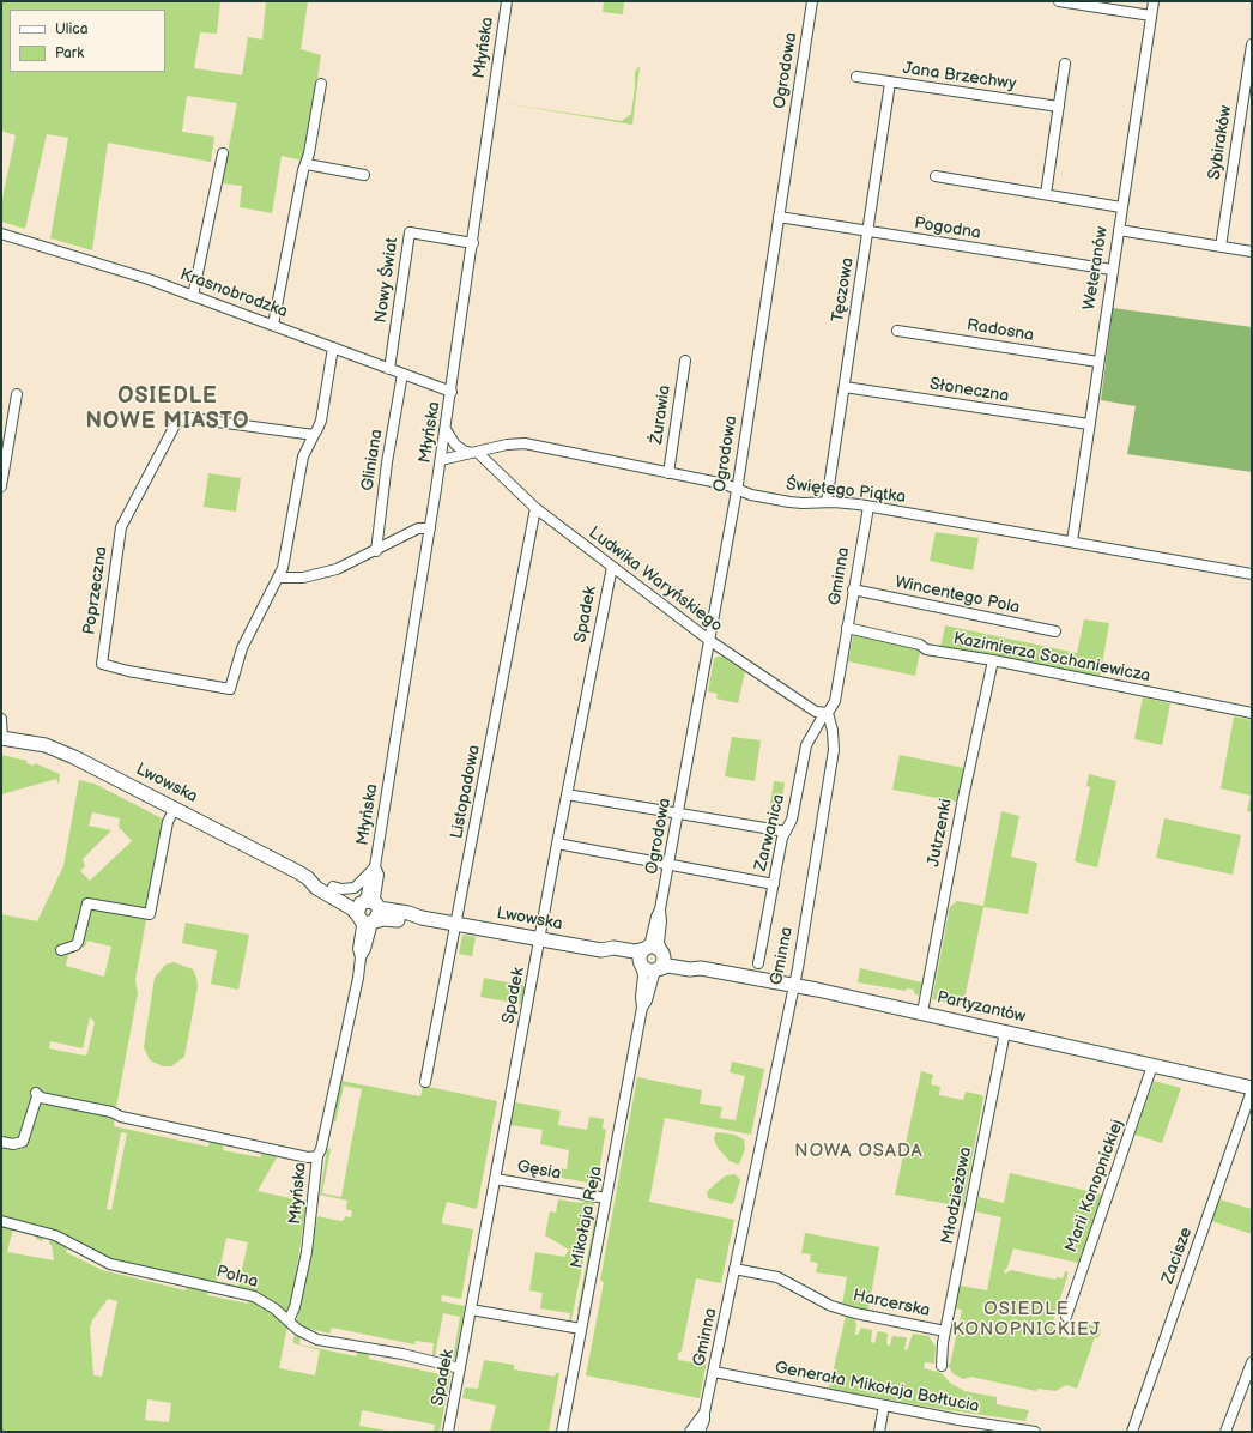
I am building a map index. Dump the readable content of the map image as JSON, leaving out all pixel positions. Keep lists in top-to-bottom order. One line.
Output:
{"streets":{"main road":["Lwowska","Partyzantów"],"street":["Młyńska","Ogrodowa","Jana Brzechwy","Sybiraków","Pogodna","Weteranów","Nowy Świat","Tęczowa","Krasnobrodzka","Radosna","Słoneczna","Żurawia","Gliniana","Świętego Piątka","Gminna","Ludwika Waryńskiego","Poprzeczna","Wincentego Pola","Spadek","Kazimierza Sochaniewicza","Listopadowa","Zarwanica","Jutrzenki","Gęsia","Marii Konopnickiej","Młodzieżowa","Mikołaja Reja","Zacisze","Polna","Harcerska","Generała Mikołaja Bołtucia"]},"crossings":[["Młyńska","Nowy Świat"],["Młyńska","Krasnobrodzka"],["Młyńska","Świętego Piątka"],["Młyńska","Ludwika Waryńskiego"],["Młyńska","Lwowska"],["Młyńska","Polna"],["Ogrodowa","Pogodna"],["Ogrodowa","Świętego Piątka"],["Ogrodowa","Ludwika Waryńskiego"],["Ogrodowa","Lwowska"],["Ogrodowa","Partyzantów"],["Ogrodowa","Mikołaja Reja"],["Jana Brzechwy","Tęczowa"],["Pogodna","Weteranów"],["Pogodna","Tęczowa"],["Weteranów","Radosna"],["Weteranów","Słoneczna"],["Weteranów","Świętego Piątka"],["Nowy Świat","Krasnobrodzka"],["Tęczowa","Słoneczna"],["Tęczowa","Świętego Piątka"],["Krasnobrodzka","Gliniana"],["Krasnobrodzka","Poprzeczna"],["Żurawia","Świętego Piątka"],["Świętego Piątka","Gminna"],["Świętego Piątka","Ludwika Waryńskiego"],["Gminna","Ludwika Waryńskiego"],["Gminna","Wincentego Pola"],["Gminna","Kazimierza Sochaniewicza"],["Gminna","Zarwanica"],["Gminna","Partyzantów"],["Gminna","Harcerska"],["Gminna","Generała Mikołaja Bołtucia"],["Ludwika Waryńskiego","Spadek"],["Ludwika Waryńskiego","Listopadowa"],["Ludwika Waryńskiego","Zarwanica"],["Spadek","Lwowska"],["Spadek","Gęsia"],["Spadek","Polna"],["Kazimierza Sochaniewicza","Jutrzenki"],["Lwowska","Listopadowa"],["Lwowska","Partyzantów"],["Lwowska","Mikołaja Reja"],["Jutrzenki","Partyzantów"],["Partyzantów","Marii Konopnickiej"],["Partyzantów","Młodzieżowa"],["Partyzantów","Mikołaja Reja"],["Partyzantów","Zacisze"],["Gęsia","Mikołaja Reja"],["Młodzieżowa","Harcerska"]],"districts":["OSIEDLE NOWE MIASTO","NOWA OSADA","OSIEDLE KONOPNICKIEJ"],"legend":["Ulica","Park"]}
